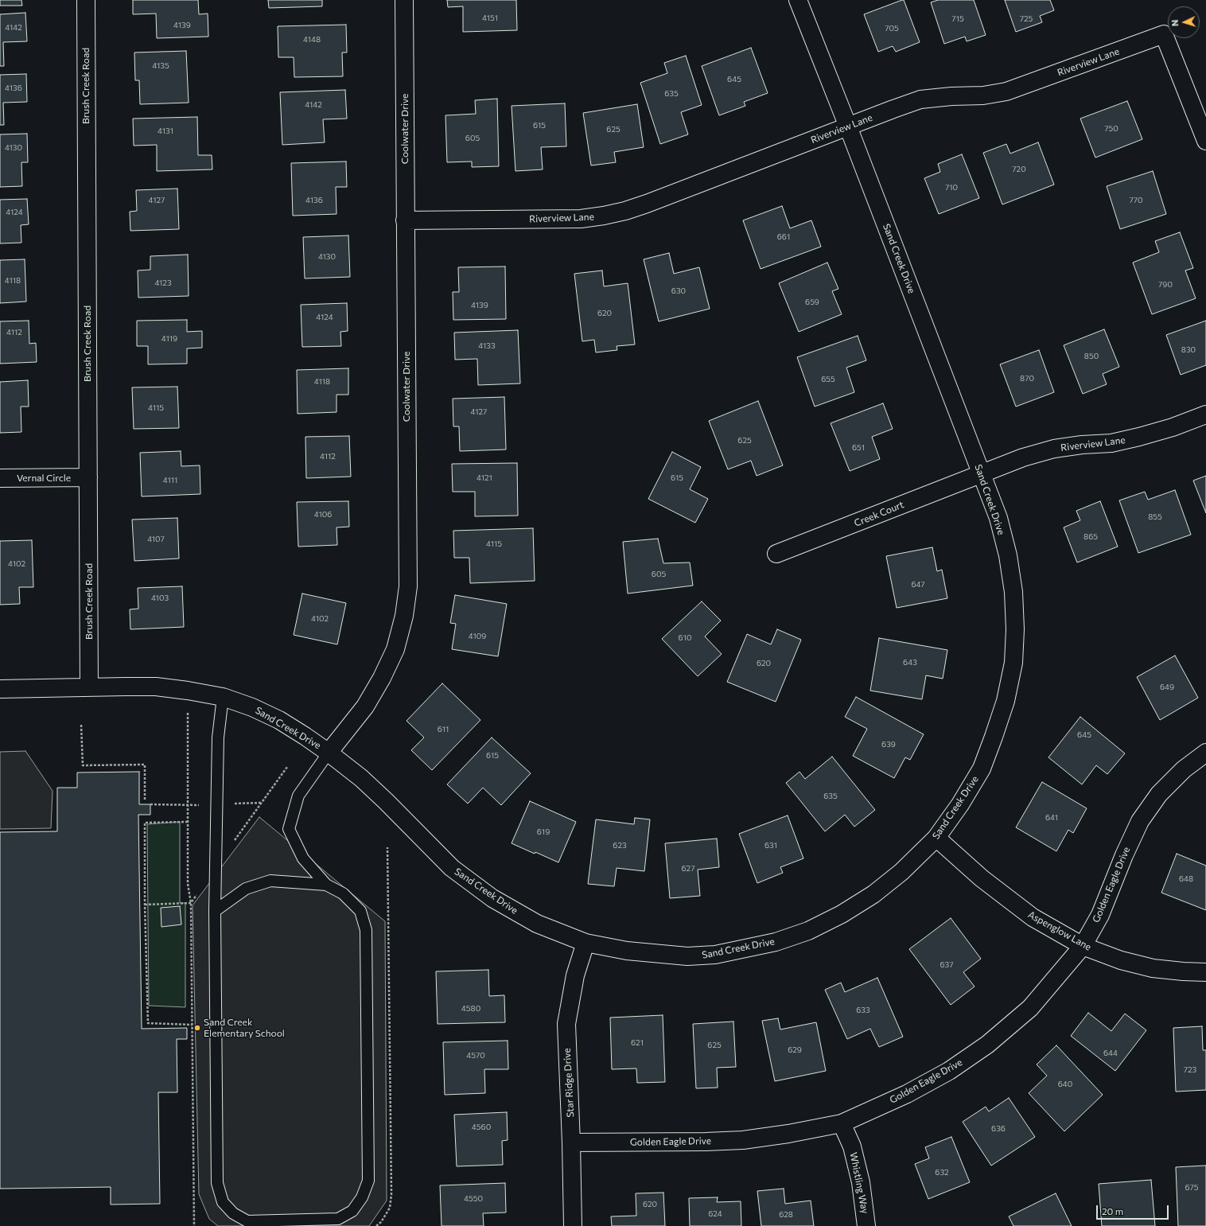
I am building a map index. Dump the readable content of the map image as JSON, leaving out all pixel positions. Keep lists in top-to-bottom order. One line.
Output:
{"streets":{"street":["Riverview Lane","Brush Creek Road","Coolwater Drive","Sand Creek Drive","Vernal Circle","Creek Court","Golden Eagle Drive","Aspenglow Lane","Star Ridge Drive","Whistling Way"]},"crossings":[["Riverview Lane","Coolwater Drive"],["Riverview Lane","Sand Creek Drive"],["Riverview Lane","Creek Court"],["Brush Creek Road","Sand Creek Drive"],["Brush Creek Road","Vernal Circle"],["Coolwater Drive","Sand Creek Drive"],["Sand Creek Drive","Creek Court"],["Sand Creek Drive","Aspenglow Lane"],["Sand Creek Drive","Star Ridge Drive"],["Golden Eagle Drive","Aspenglow Lane"],["Golden Eagle Drive","Star Ridge Drive"],["Golden Eagle Drive","Whistling Way"]],"places":["Sand Creek Elementary School"],"house_numbers":["4151","715","725","4139","4142","705","4148","4135","645","4136","635","4142","615","750","625","4131","605","4130","720","710","4127","4136","770","4124","661","4130","4118","4123","790","630","659","4139","620","4124","4112","4119","4133","830","850","870","655","4118","4115","4127","625","651","4112","4121","615","4111","4106","855","865","4107","4115","4102","605","647","4103","4102","4109","610","643","620","649","611","645","639","615","635","641","619","623","631","627","648","637","4580","633","621","625","629","644","4570","723","640","4560","636","632","675","4550","620","624","628"],"scale_bar":"20 m","north":"left"}
